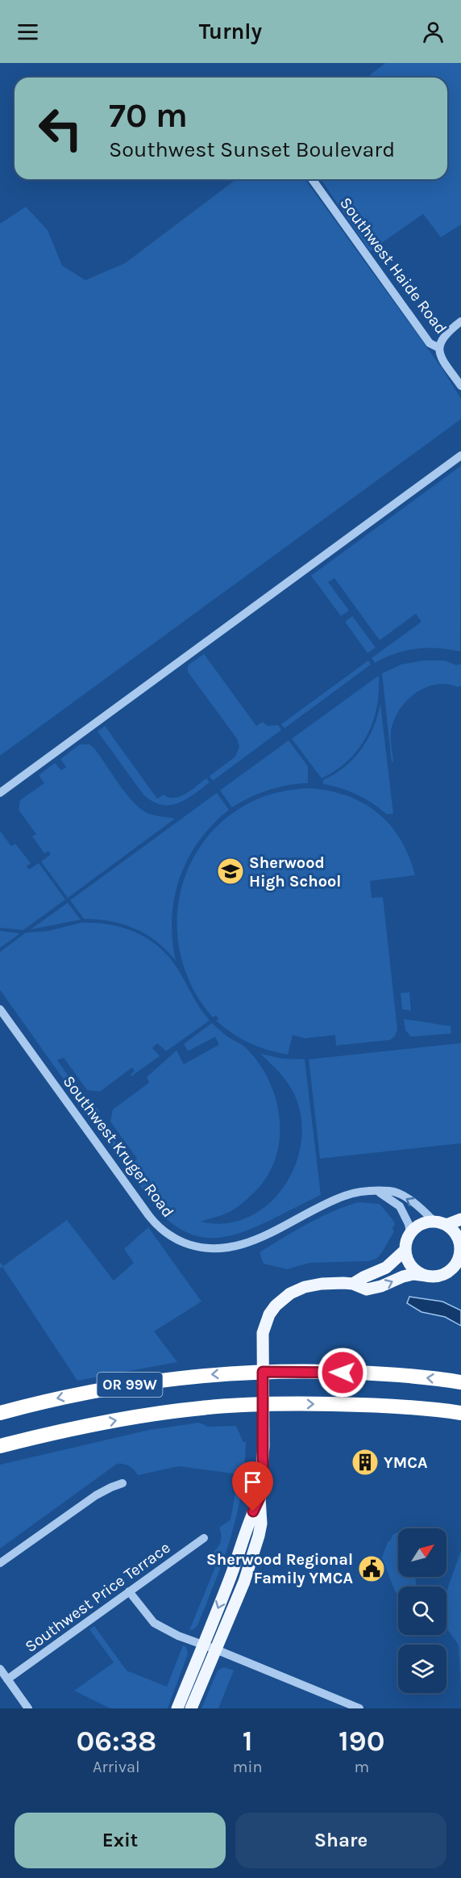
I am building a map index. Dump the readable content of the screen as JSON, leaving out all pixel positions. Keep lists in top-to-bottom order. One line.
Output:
{"streets":{"highway":["OR 99W"],"street":["Southwest Haide Road","Southwest Kruger Road","Southwest Price Terrace"]},"places":{"school or university":["Sherwood High School"],"building":["YMCA"],"public building":["Sherwood Regional Family YMCA"]},"north":"top right","page":{"header":"Turnly","turn":["70 m","Southwest Sunset Boulevard"],"eta":["06:38","Arrival","1","min","190","m"],"buttons":["Exit","Share"]}}
